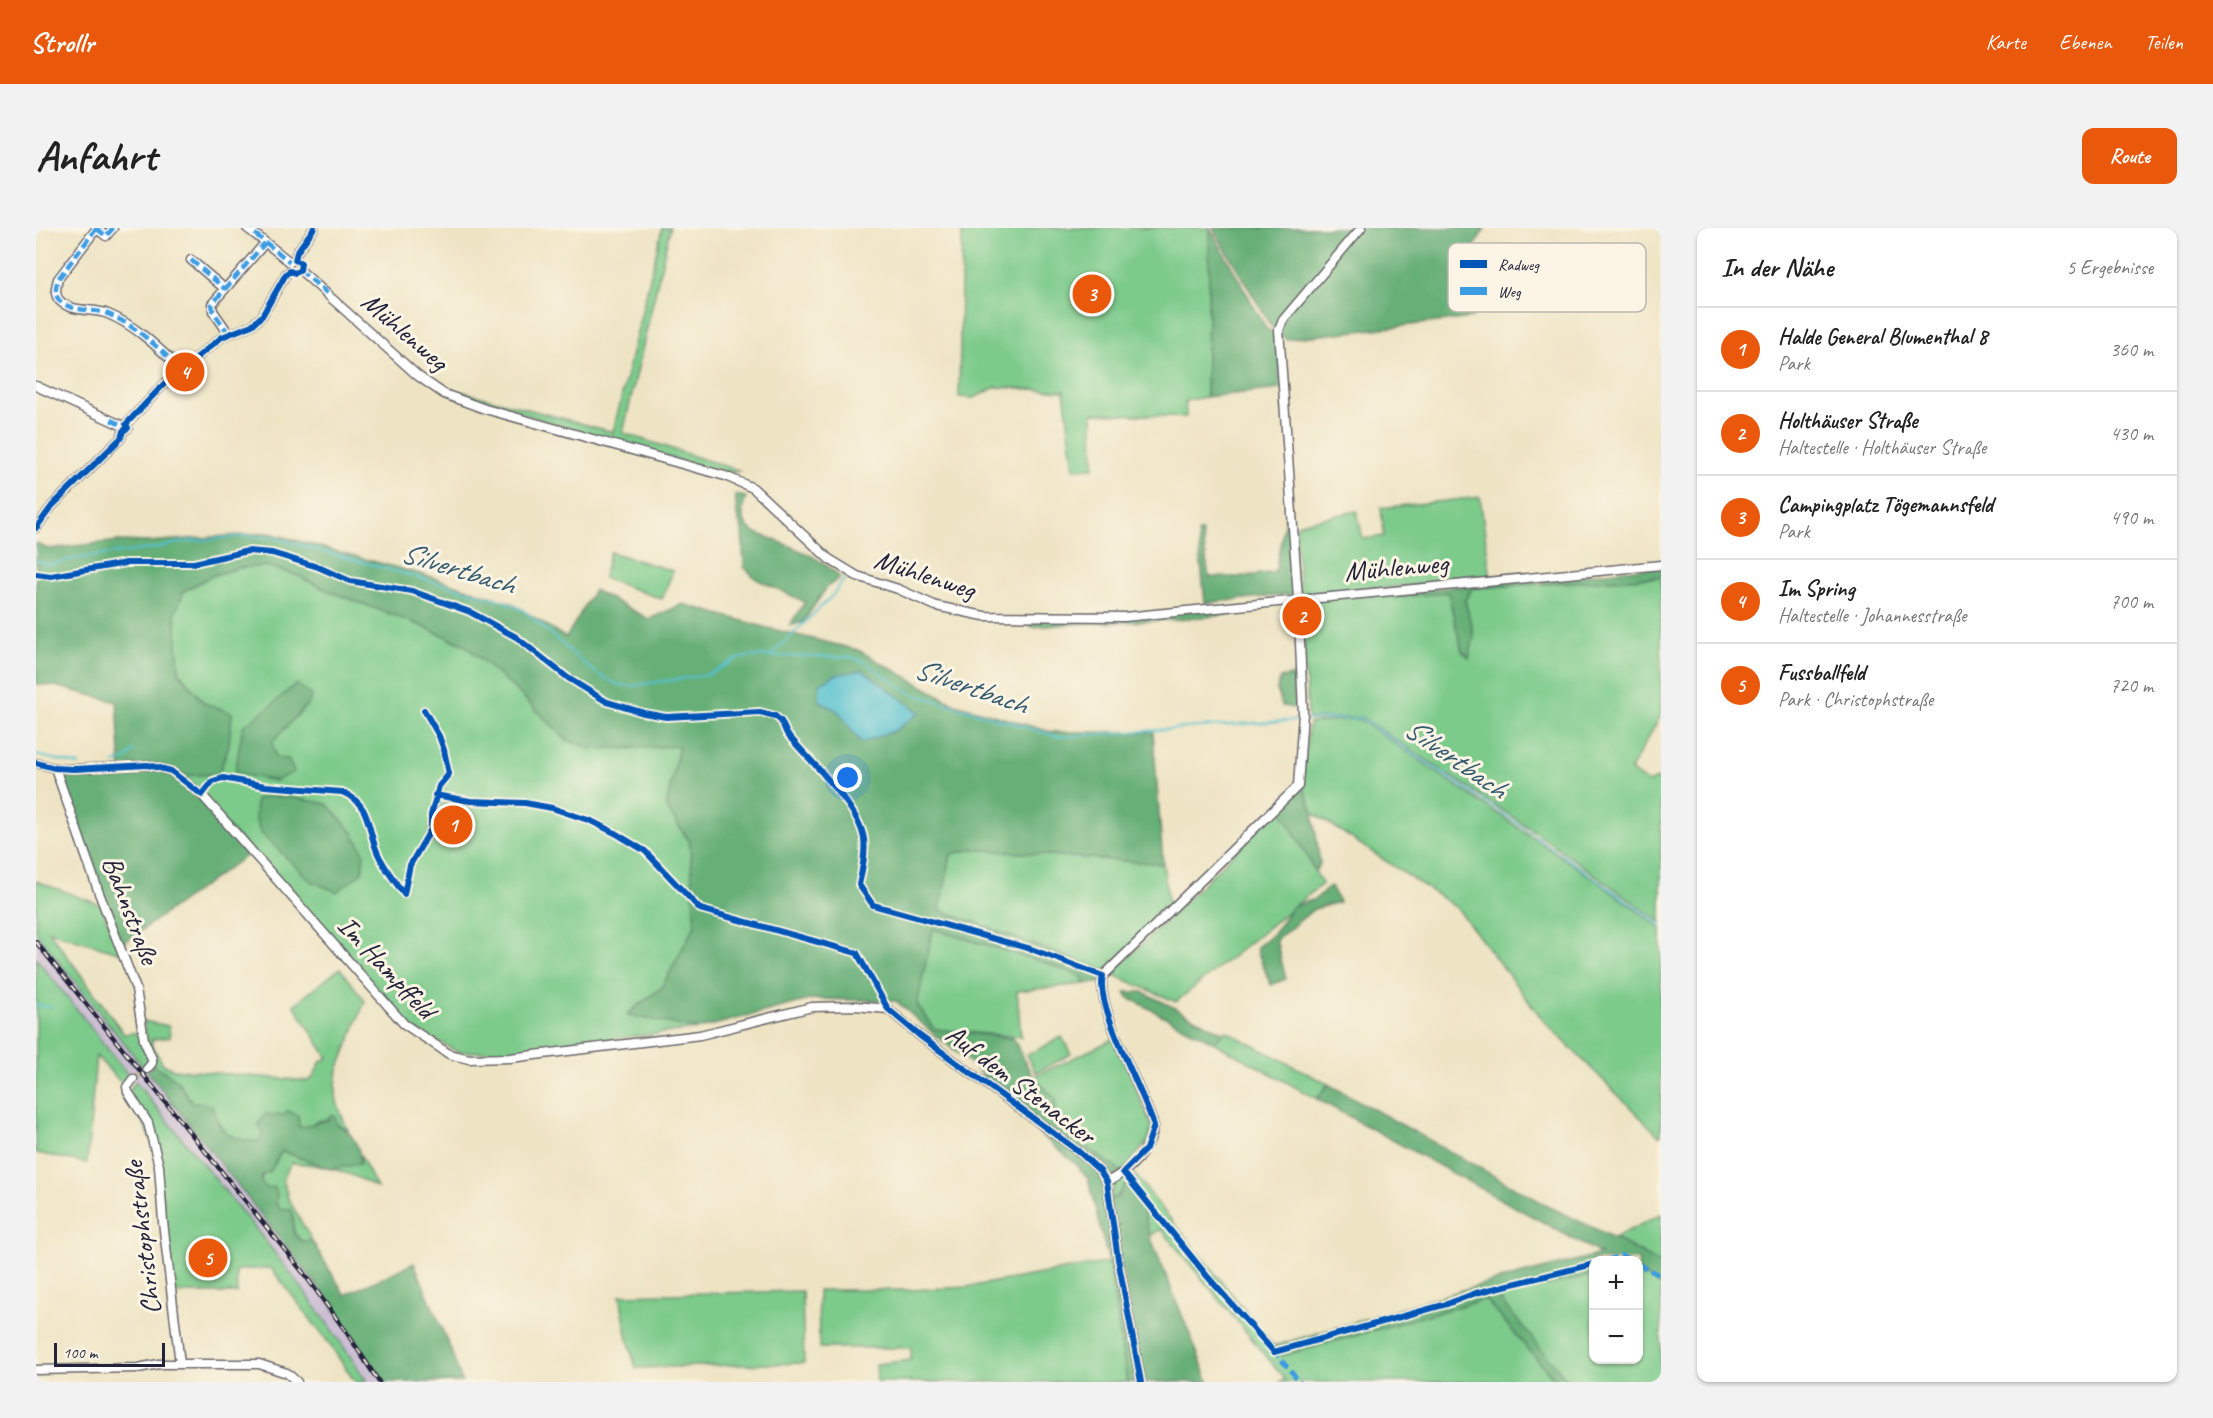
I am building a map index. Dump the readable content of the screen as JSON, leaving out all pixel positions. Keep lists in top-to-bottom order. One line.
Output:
{"streets":{"street":["Mühlenweg","Bahnstraße","Im Hampffeld","Auf dem Stenacker","Christophstraße"]},"crossings":[["Bahnstraße","Im Hampffeld"],["Im Hampffeld","Auf dem Stenacker"]],"water":["Silvertbach"],"legend":["Radweg","Weg"],"scale_bar":"100 m","page":{"header":"Strollr","nav":["Karte","Ebenen","Teilen"],"buttons":"Route","title":"Anfahrt","heading":["In der Nähe","5 Ergebnisse"],"pins":["3","4","2","1","5"],"list":[{"mark":"1","name":"Halde General Blumenthal 8","note":"Park","value":"360 m"},{"mark":"2","name":"Holthäuser Straße","note":"Haltestelle · Holthäuser Straße","value":"430 m"},{"mark":"3","name":"Campingplatz Tögemannsfeld","note":"Park","value":"490 m"},{"mark":"4","name":"Im Spring","note":"Haltestelle · Johannesstraße","value":"700 m"},{"mark":"5","name":"Fussballfeld","note":"Park · Christophstraße","value":"720 m"}],"map_buttons":["+","−"],"scale":"100 m"}}
